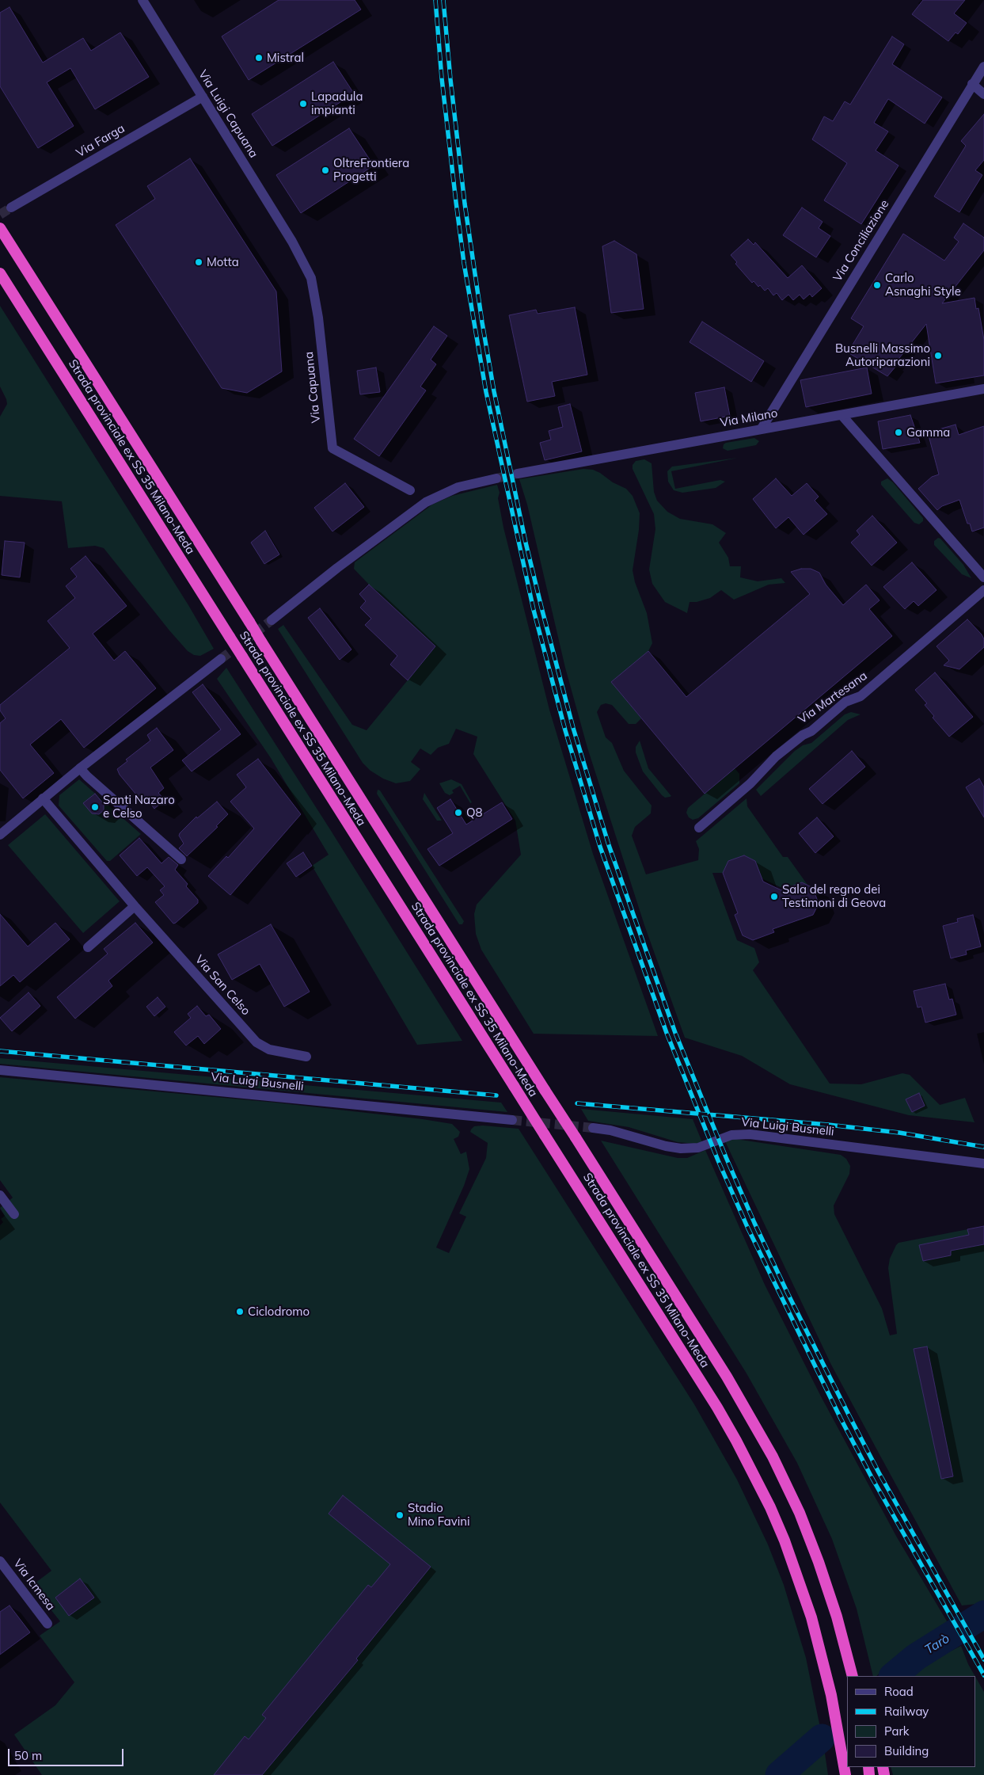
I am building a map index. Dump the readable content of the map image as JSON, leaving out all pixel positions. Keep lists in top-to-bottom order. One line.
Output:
{"streets":{"highway":["Strada provinciale ex SS 35 Milano-Meda"],"street":["Via Luigi Capuana","Via Farga","Via Conciliazione","Via Capuana","Via Milano","Via Martesana","Via San Celso","Via Luigi Busnelli","Via Icmesa"]},"crossings":[["Via Luigi Capuana","Via Farga"],["Via Luigi Capuana","Via Capuana"],["Via Conciliazione","Via Milano"]],"water":["Tarò"],"places":["Mistral","Lapadula impianti","OltreFrontiera Progetti","Motta","Carlo Asnaghi Style","Busnelli Massimo Autoriparazioni","Gamma","Santi Nazaro e Celso","Q8","Sala del regno dei Testimoni di Geova","Ciclodromo","Stadio Mino Favini"],"legend":["Road","Railway","Park","Building"],"scale_bar":"50 m"}
